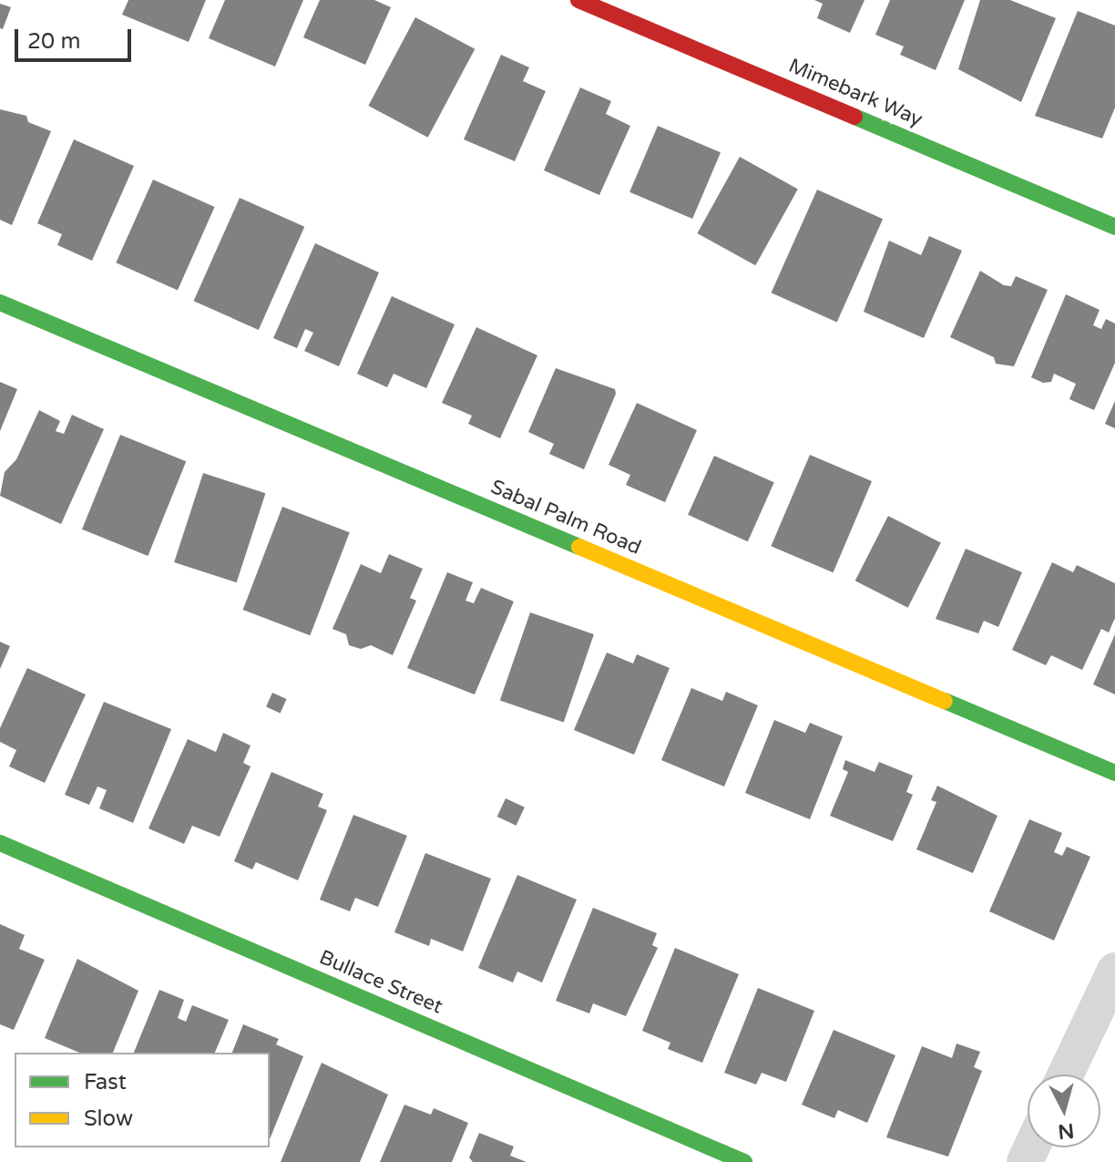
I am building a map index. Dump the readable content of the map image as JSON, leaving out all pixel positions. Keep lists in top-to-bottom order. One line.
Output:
{"streets":{"street":["Mimebark Way","Sabal Palm Road","Bullace Street"]},"legend":["Fast","Slow"],"scale_bar":"20 m","north":"bottom"}
